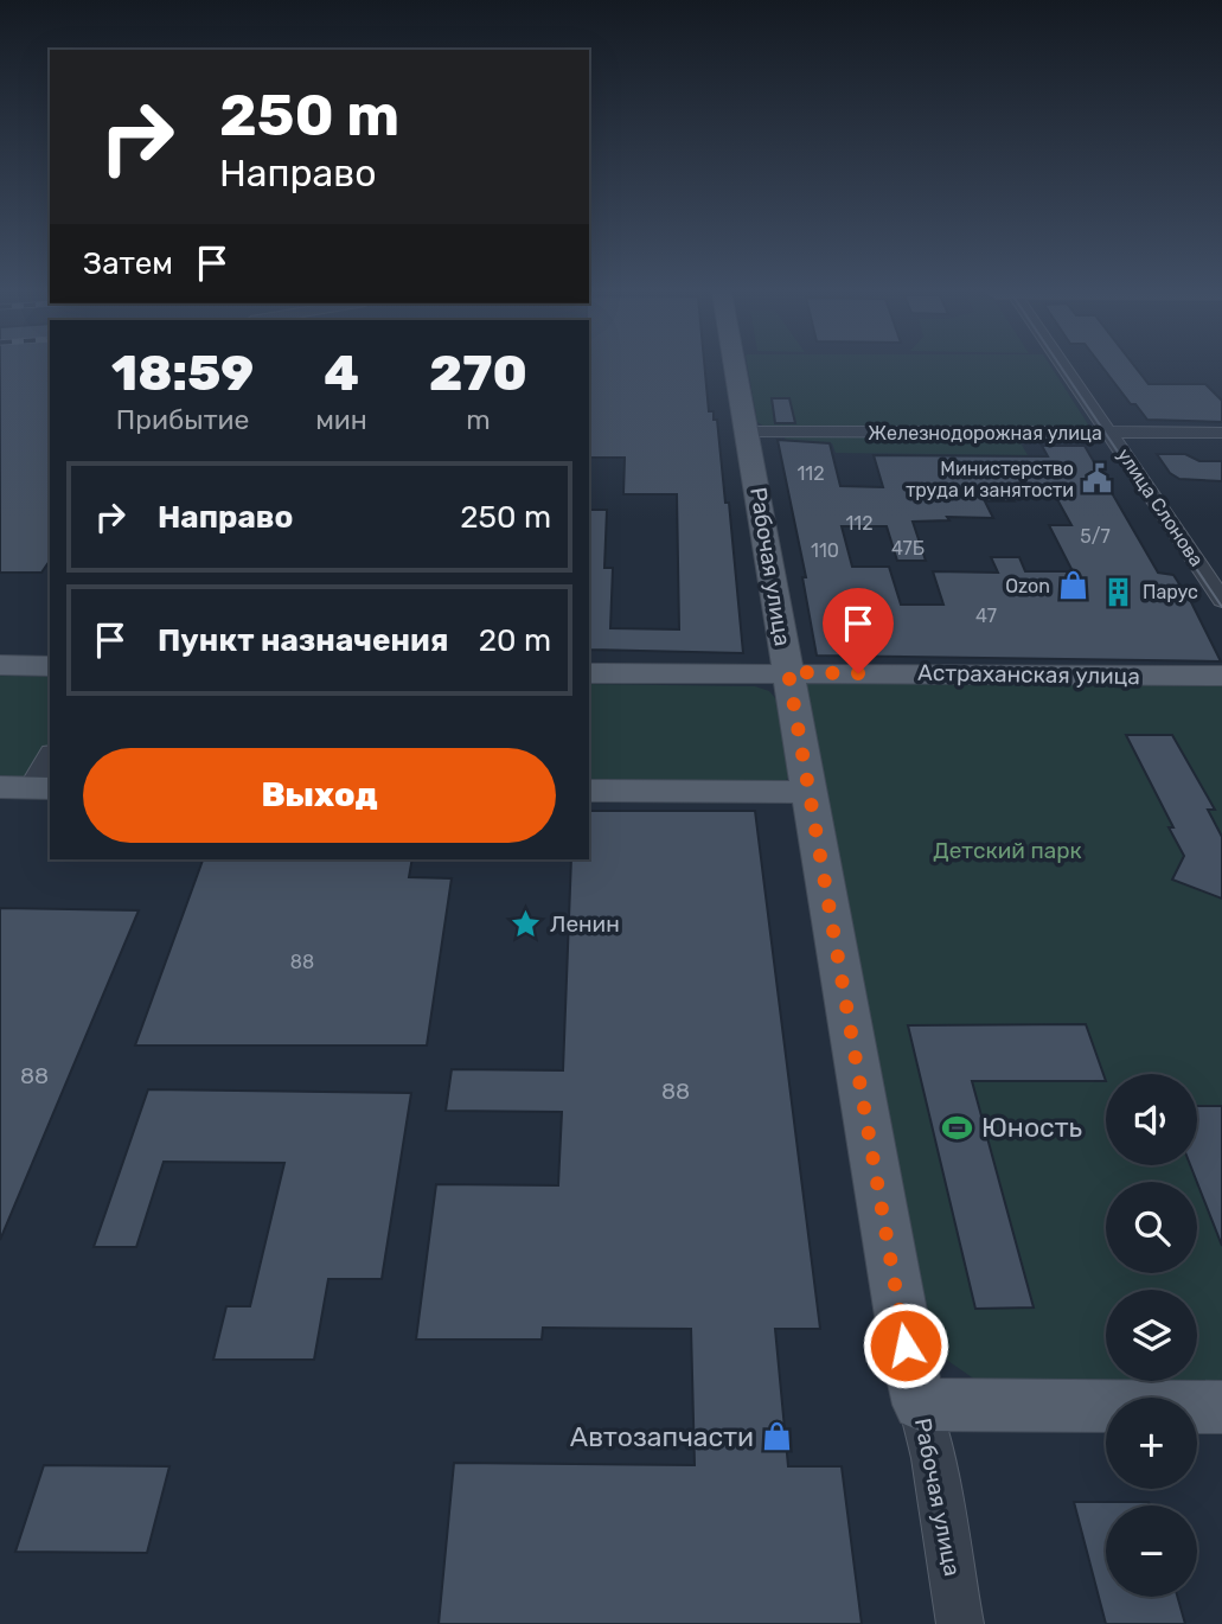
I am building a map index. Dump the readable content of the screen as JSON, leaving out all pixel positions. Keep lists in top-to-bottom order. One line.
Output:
{"streets":{"main road":["Рабочая улица","Астраханская улица"],"street":["Железнодорожная улица","улица Слонова"]},"crossings":[["Железнодорожная улица","улица Слонова"],["Железнодорожная улица","Рабочая улица"],["Рабочая улица","Астраханская улица"]],"parks":["Детский парк"],"places":{"public building":["Министерство труда и занятости"],"shop":["Ozon","Автозапчасти"],"building":["Парус"],"place":["Ленин"],"sports":["Юность"]},"house_numbers":["112","112","5/7","47Б","110","47","88","88","88"],"page":{"turn":["250 m","Направо"],"then":"Затем","eta":["18:59","Прибытие","4","мин","270","m"],"list":[{"name":"Направо","value":"250 m"},{"name":"Пункт назначения","value":"20 m"}],"buttons":"Выход","map_buttons":["+","−"]}}
